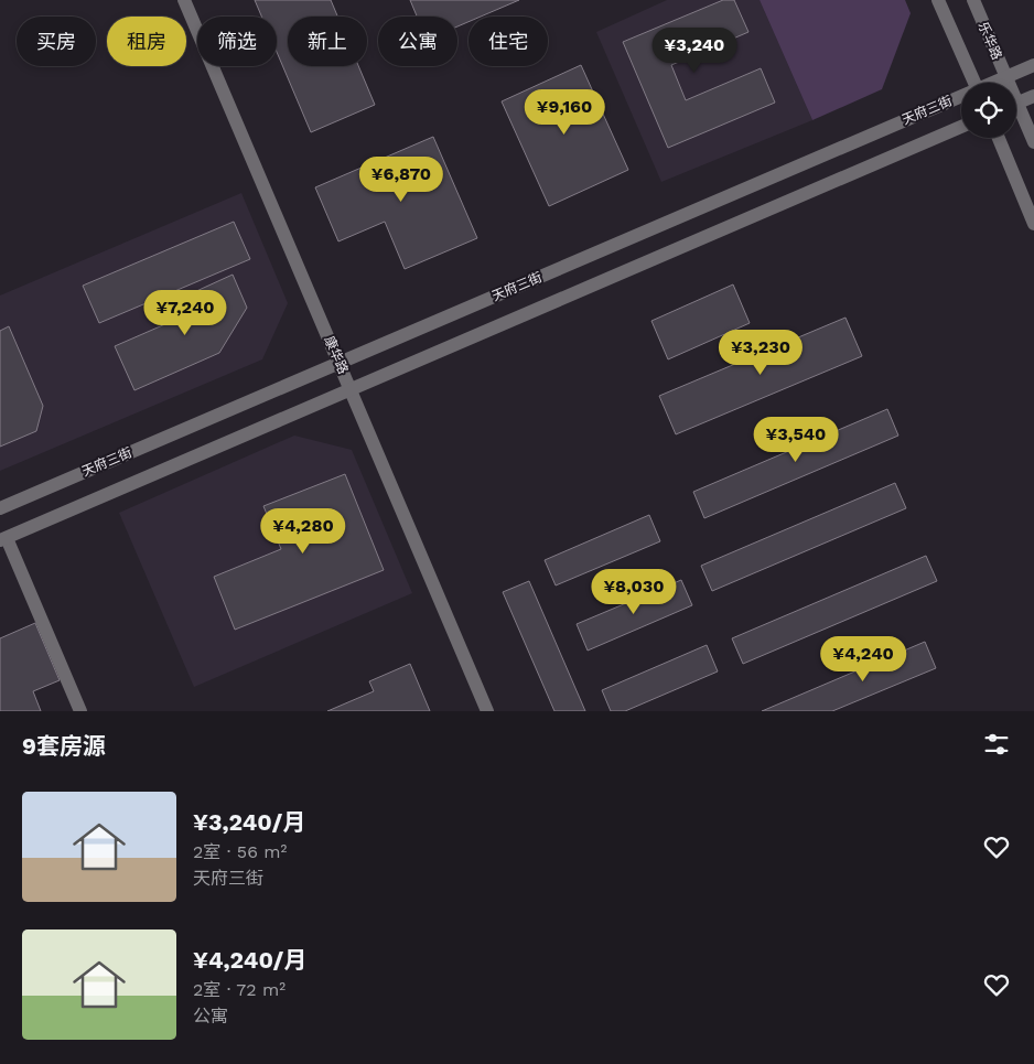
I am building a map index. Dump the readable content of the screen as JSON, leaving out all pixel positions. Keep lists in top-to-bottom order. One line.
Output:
{"streets":{"street":["乐华路","天府三街","康华路"]},"crossings":[["乐华路","天府三街"],["天府三街","康华路"]],"page":{"chip":["买房","租房","筛选","新上","公寓","住宅"],"price":["¥3,240","¥9,160","¥6,870","¥7,240","¥3,230","¥3,540","¥4,280","¥8,030","¥4,240"],"heading":"9套房源","list":[{"name":"¥3,240/月","note":"2室 · 56 m² · 天府三街"},{"name":"¥4,240/月","note":"2室 · 72 m² · 公寓"}]}}
